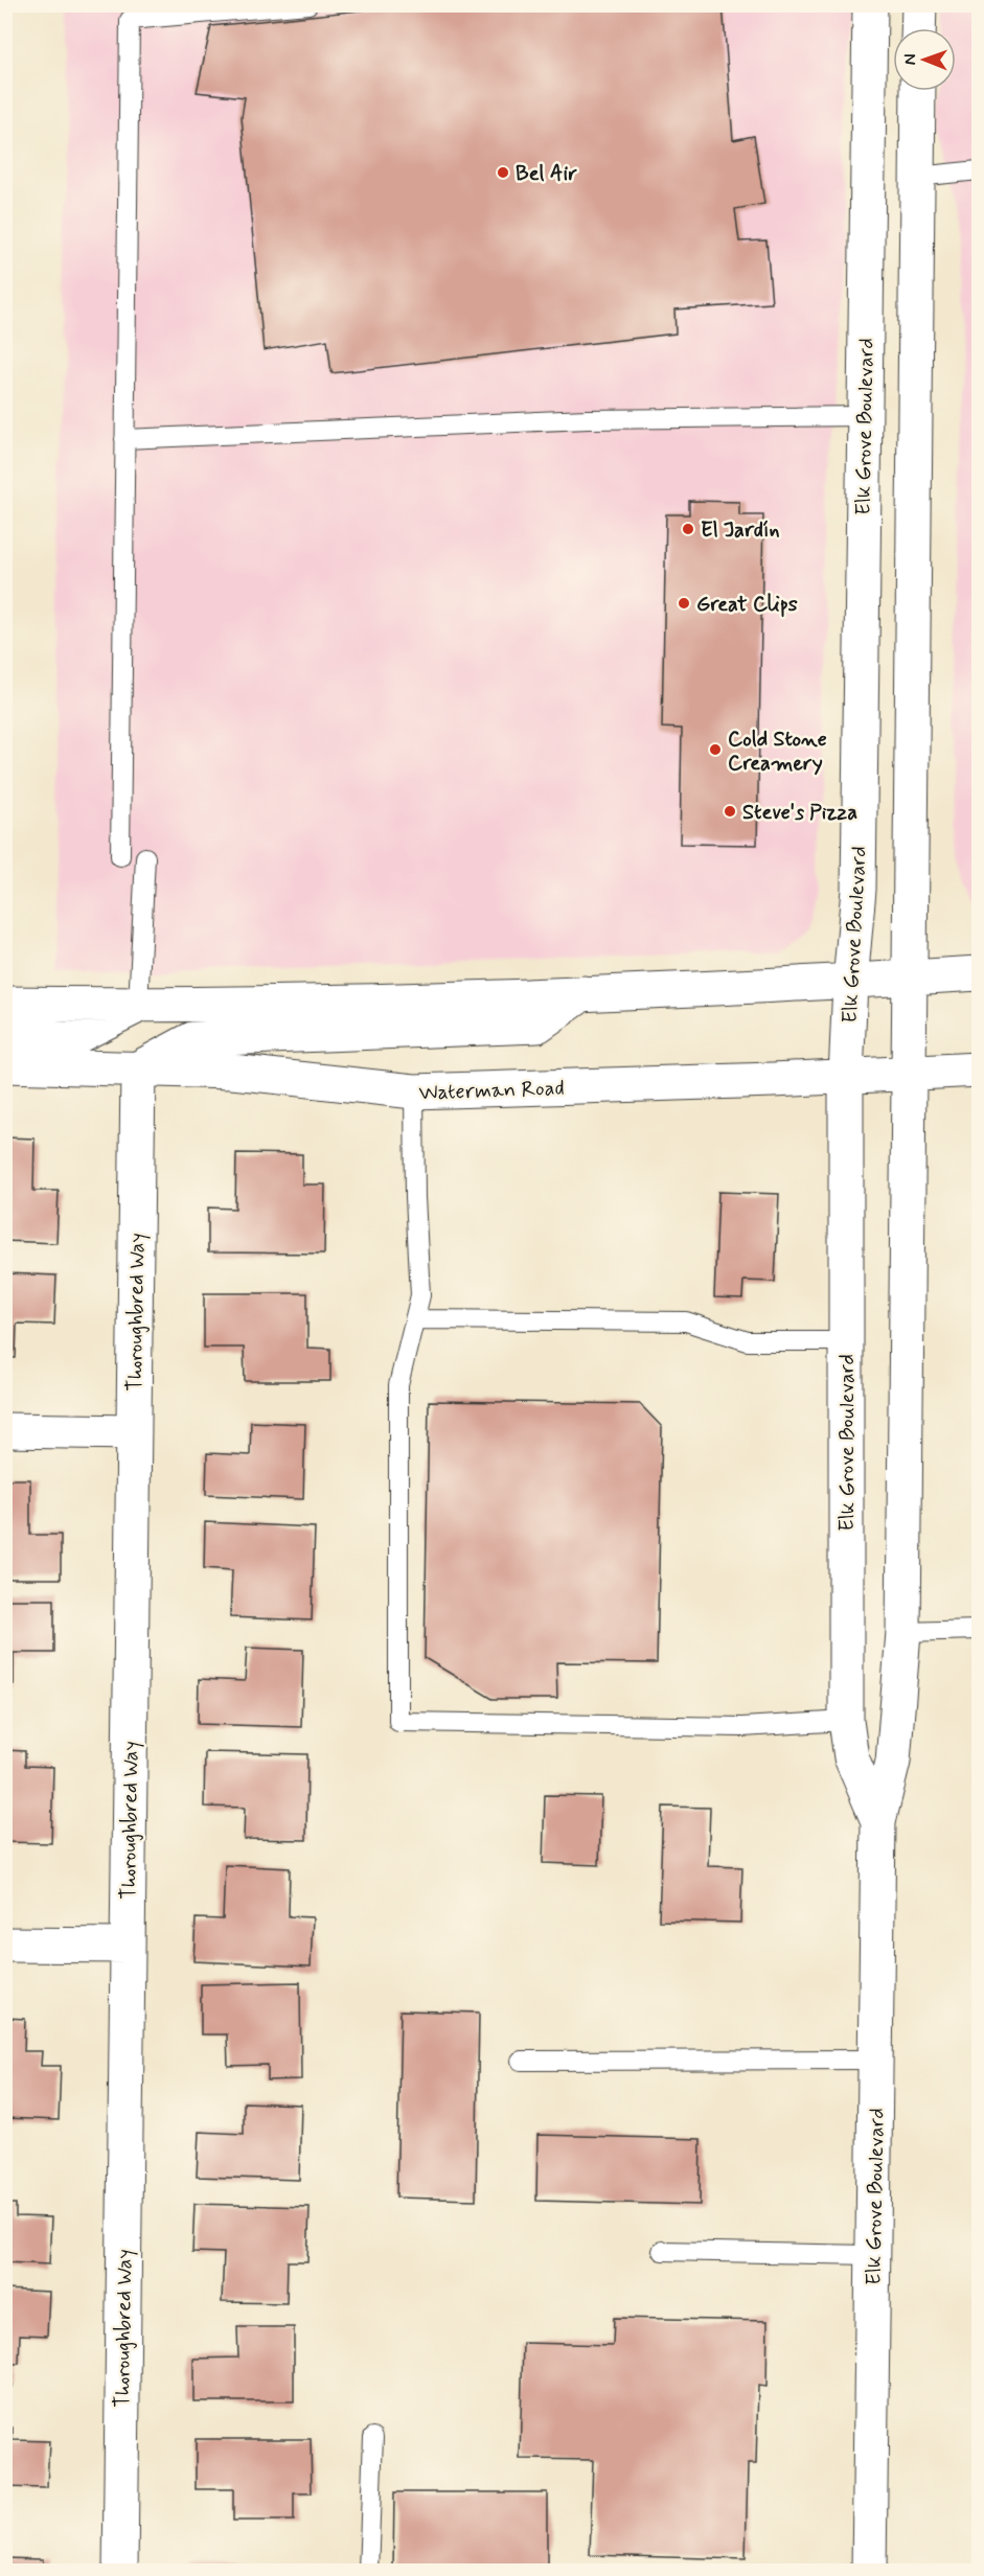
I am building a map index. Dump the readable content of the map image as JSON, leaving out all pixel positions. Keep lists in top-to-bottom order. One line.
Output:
{"streets":{"main road":["Elk Grove Boulevard","Waterman Road","Thoroughbred Way"]},"crossings":[["Elk Grove Boulevard","Waterman Road"],["Waterman Road","Thoroughbred Way"]],"places":["Bel Air","El Jardín","Great Clips","Cold Stone Creamery","Steve's Pizza"],"north":"left"}
